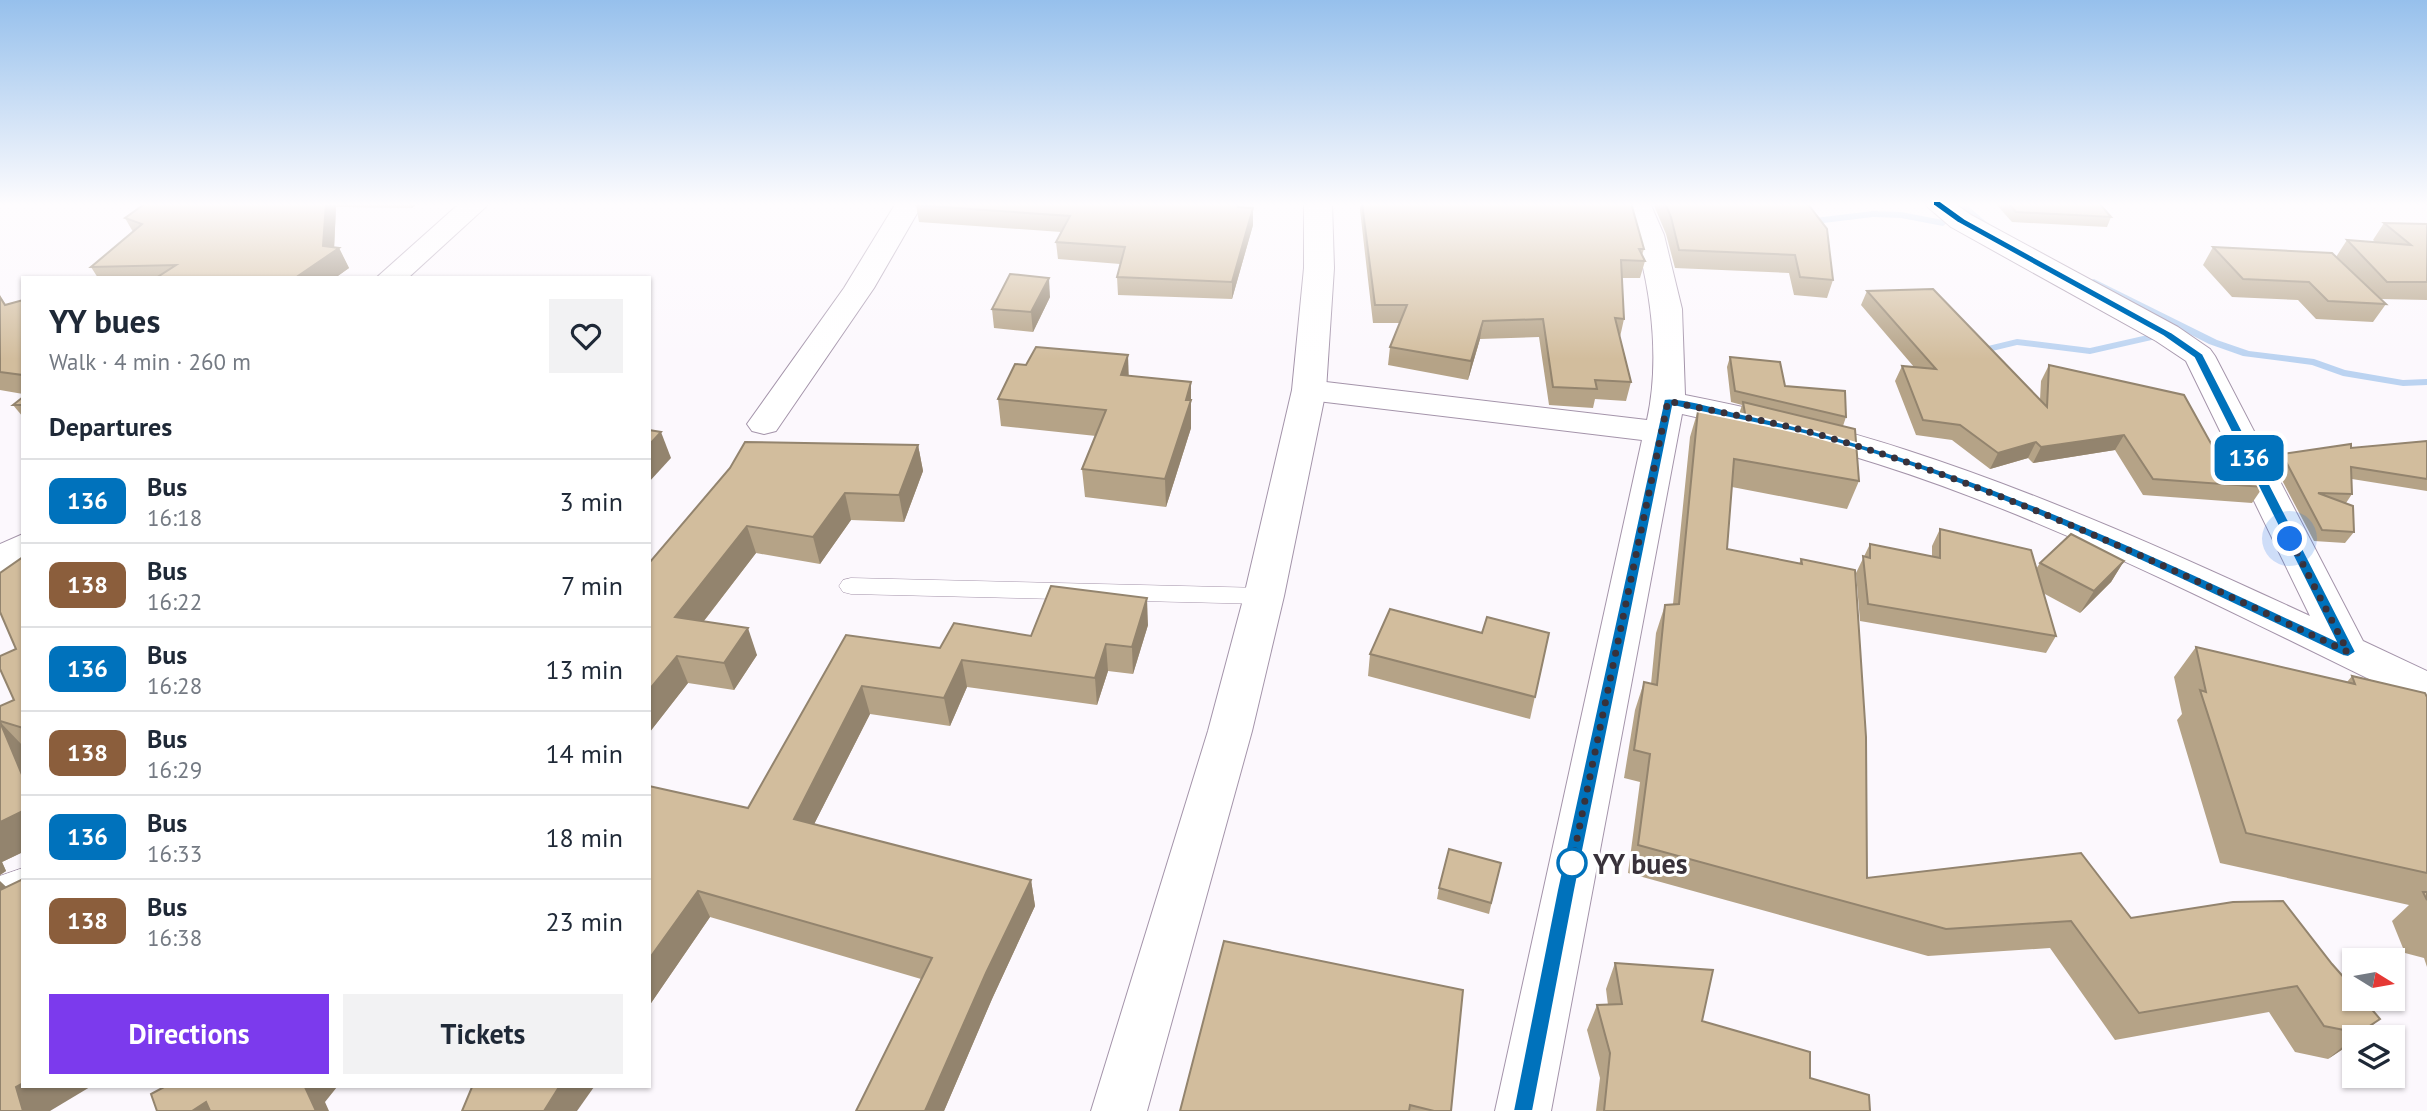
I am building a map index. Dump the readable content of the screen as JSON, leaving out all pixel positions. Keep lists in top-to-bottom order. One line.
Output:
{"places":["YY bues"],"lines":["bus line 136"],"north":"right","page":{"on_map":"136","heading":[["YY bues","Walk · 4 min · 260 m"],"Departures"],"list":[{"mark":"136","name":"Bus","note":"16:18","value":"3 min"},{"mark":"138","name":"Bus","note":"16:22","value":"7 min"},{"mark":"136","name":"Bus","note":"16:28","value":"13 min"},{"mark":"138","name":"Bus","note":"16:29","value":"14 min"},{"mark":"136","name":"Bus","note":"16:33","value":"18 min"},{"mark":"138","name":"Bus","note":"16:38","value":"23 min"}],"buttons":["Directions","Tickets"]}}
